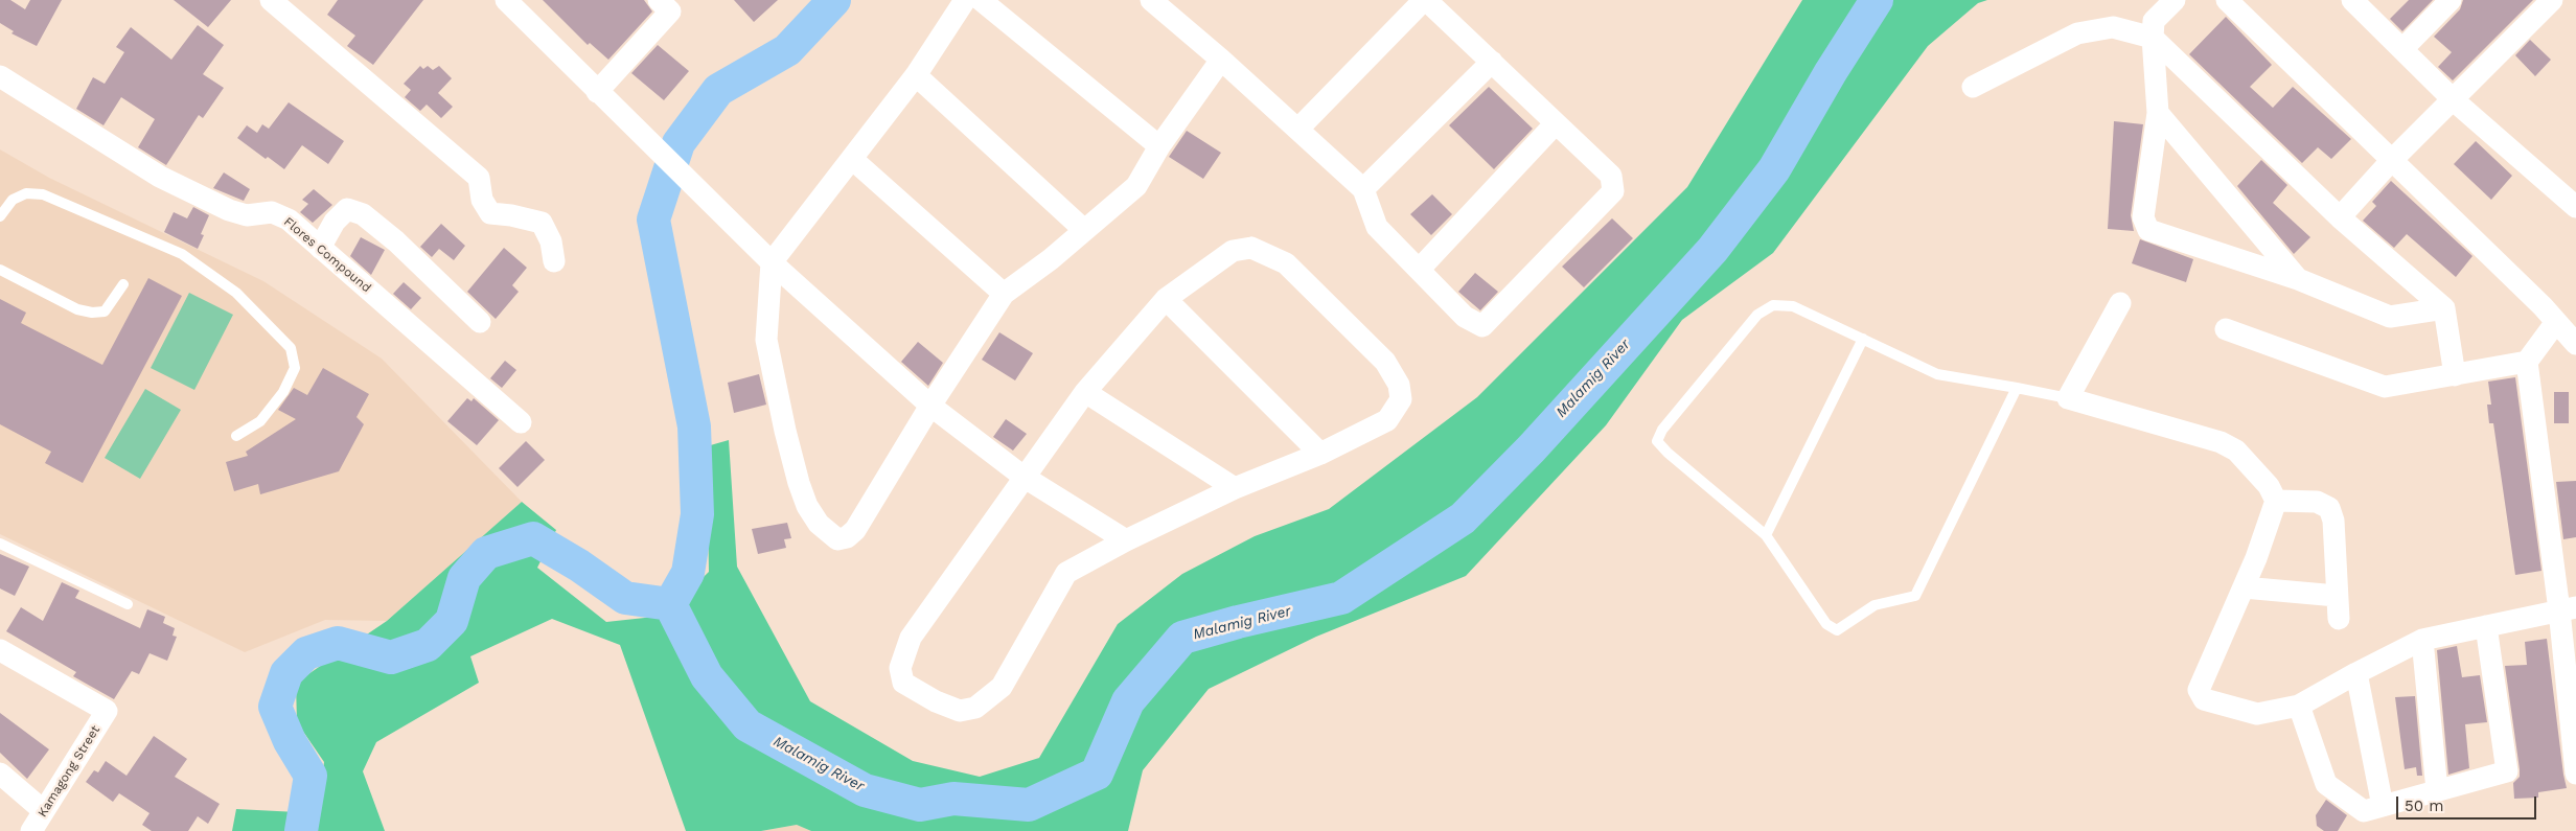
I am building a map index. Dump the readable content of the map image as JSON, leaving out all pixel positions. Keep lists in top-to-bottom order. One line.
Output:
{"streets":{"street":["Flores Compound","Kamagong Street"]},"water":["Malamig River"],"scale_bar":"50 m"}
